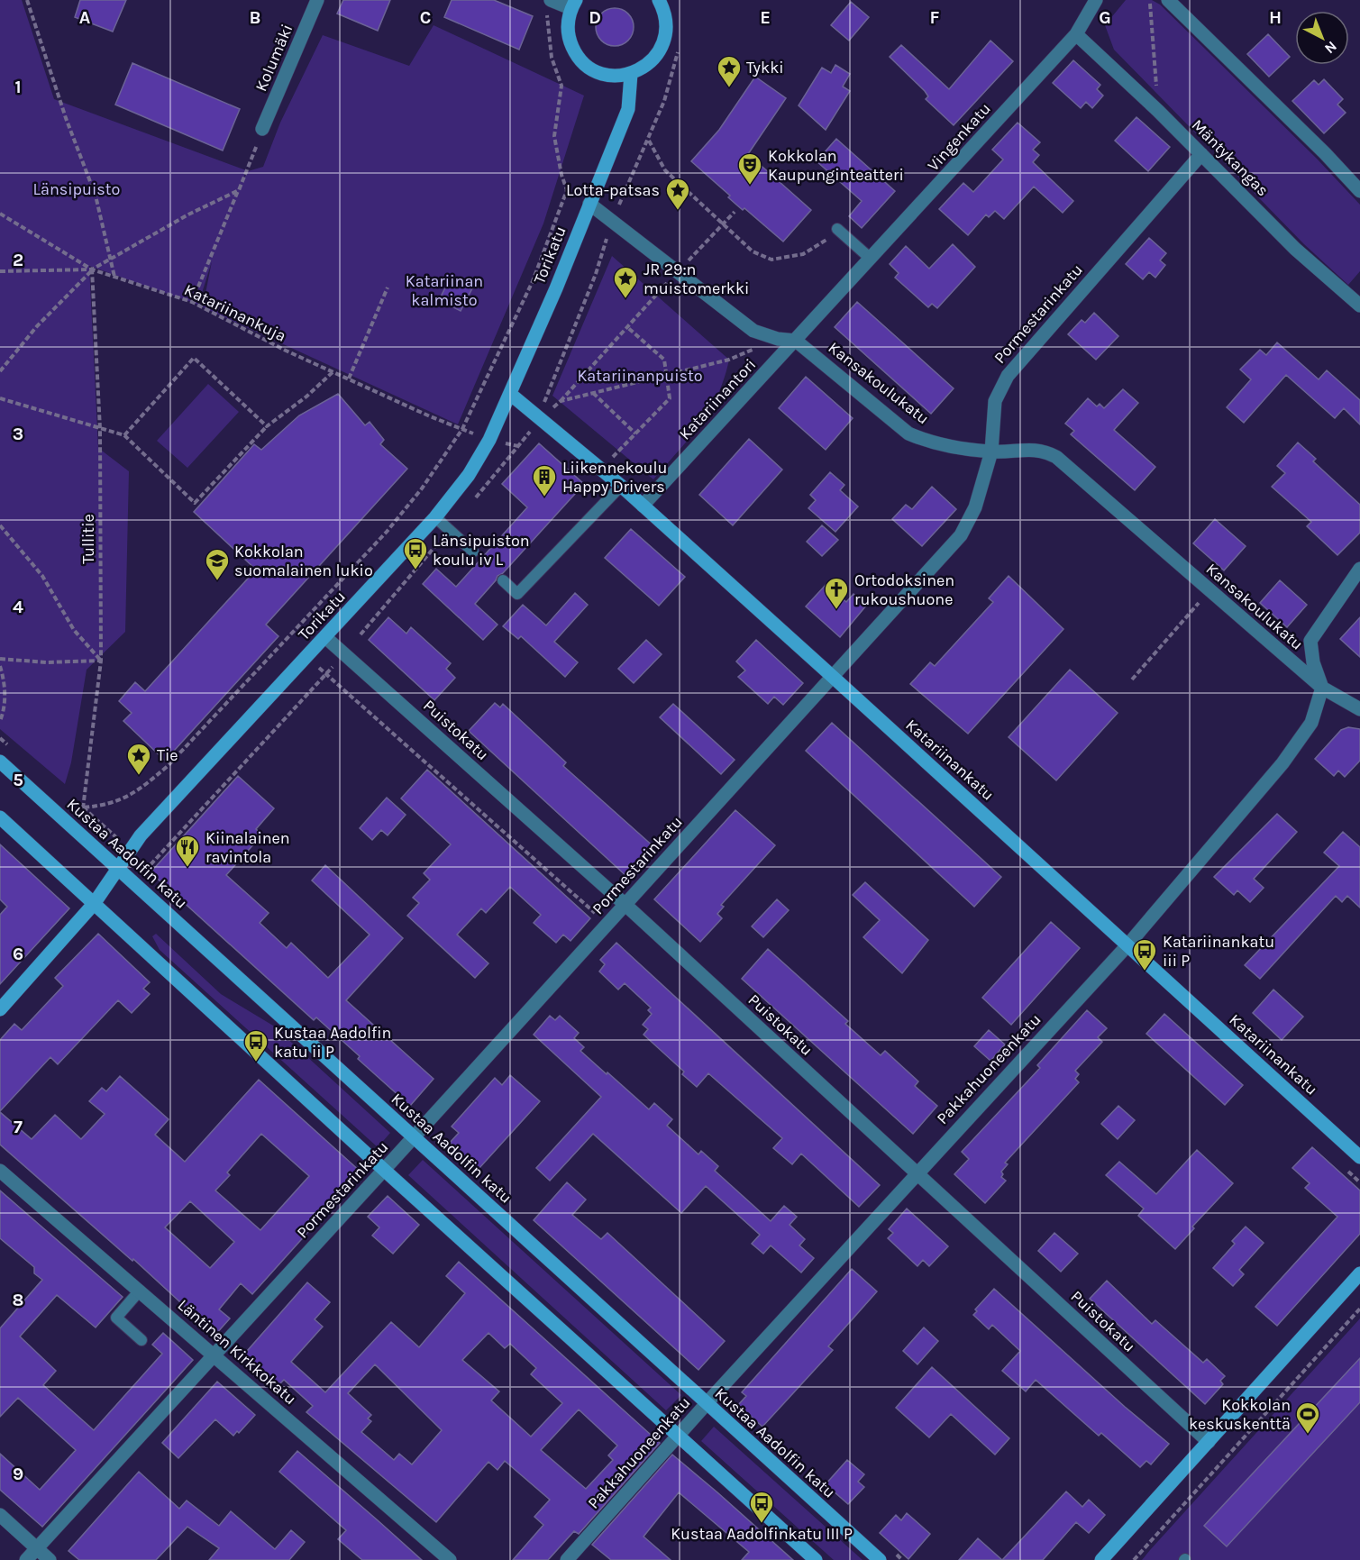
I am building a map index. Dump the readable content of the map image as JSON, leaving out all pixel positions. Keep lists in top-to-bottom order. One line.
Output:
{"streets":{"main road":["Torikatu","Katariinankatu","Kustaa Aadolfin katu"],"street":["Kolumäki","Vingenkatu","Mäntykangas","Pormestarinkatu","Kansakoulukatu","Katariinantori","Puistokatu","Pakkahuoneenkatu","Läntinen Kirkkokatu"],"path":["Katariinankuja","Tullitie"]},"crossings":[["Vingenkatu","Mäntykangas"],["Vingenkatu","Kansakoulukatu"],["Vingenkatu","Katariinantori"],["Mäntykangas","Pormestarinkatu"],["Torikatu","Puistokatu"],["Torikatu","Katariinankatu"],["Torikatu","Kustaa Aadolfin katu"],["Katariinankuja","Tullitie"],["Pormestarinkatu","Kansakoulukatu"],["Pormestarinkatu","Puistokatu"],["Pormestarinkatu","Katariinankatu"],["Pormestarinkatu","Kustaa Aadolfin katu"],["Pormestarinkatu","Läntinen Kirkkokatu"],["Kansakoulukatu","Katariinantori"],["Kansakoulukatu","Pakkahuoneenkatu"],["Katariinantori","Katariinankatu"],["Puistokatu","Pakkahuoneenkatu"],["Katariinankatu","Pakkahuoneenkatu"],["Kustaa Aadolfin katu","Pakkahuoneenkatu"]],"parks":["Länsipuisto","Katariinan kalmisto","Katariinanpuisto"],"places":{"place":["Tykki","Lotta-patsas","JR 29:n muistomerkki","Tie"],"theatre":["Kokkolan Kaupunginteatteri"],"building":["Liikennekoulu Happy Drivers"],"bus stop":["Länsipuiston koulu iv L","Katariinankatu iii P","Kustaa Aadolfin katu ii P","Kustaa Aadolfinkatu III P"],"school or university":["Kokkolan suomalainen lukio"],"church":["Ortodoksinen rukoushuone"],"restaurant":["Kiinalainen ravintola"],"sports":["Kokkolan keskuskenttä"]},"north":"bottom right","grid":{"columns":["A","B","C","D","E","F","G","H"],"rows":["1","2","3","4","5","6","7","8","9"]}}
